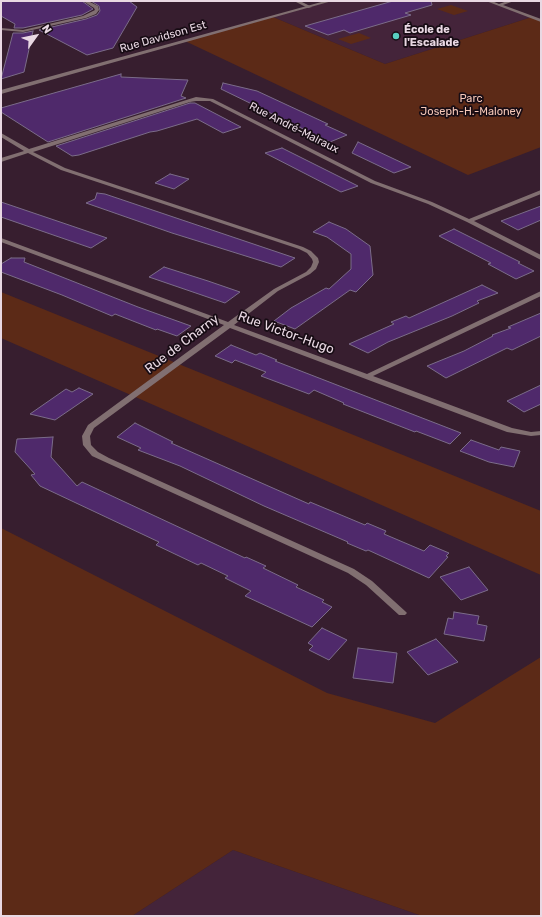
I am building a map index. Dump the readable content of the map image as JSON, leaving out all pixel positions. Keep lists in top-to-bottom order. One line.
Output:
{"streets":{"street":["Rue Davidson Est","Rue André-Malraux","Rue Victor-Hugo","Rue de Charny"]},"crossings":[["Rue André-Malraux","Rue de Charny"],["Rue Victor-Hugo","Rue de Charny"]],"parks":["Parc Joseph-H.-Maloney"],"places":["École de l'Escalade"],"north":"top right"}
